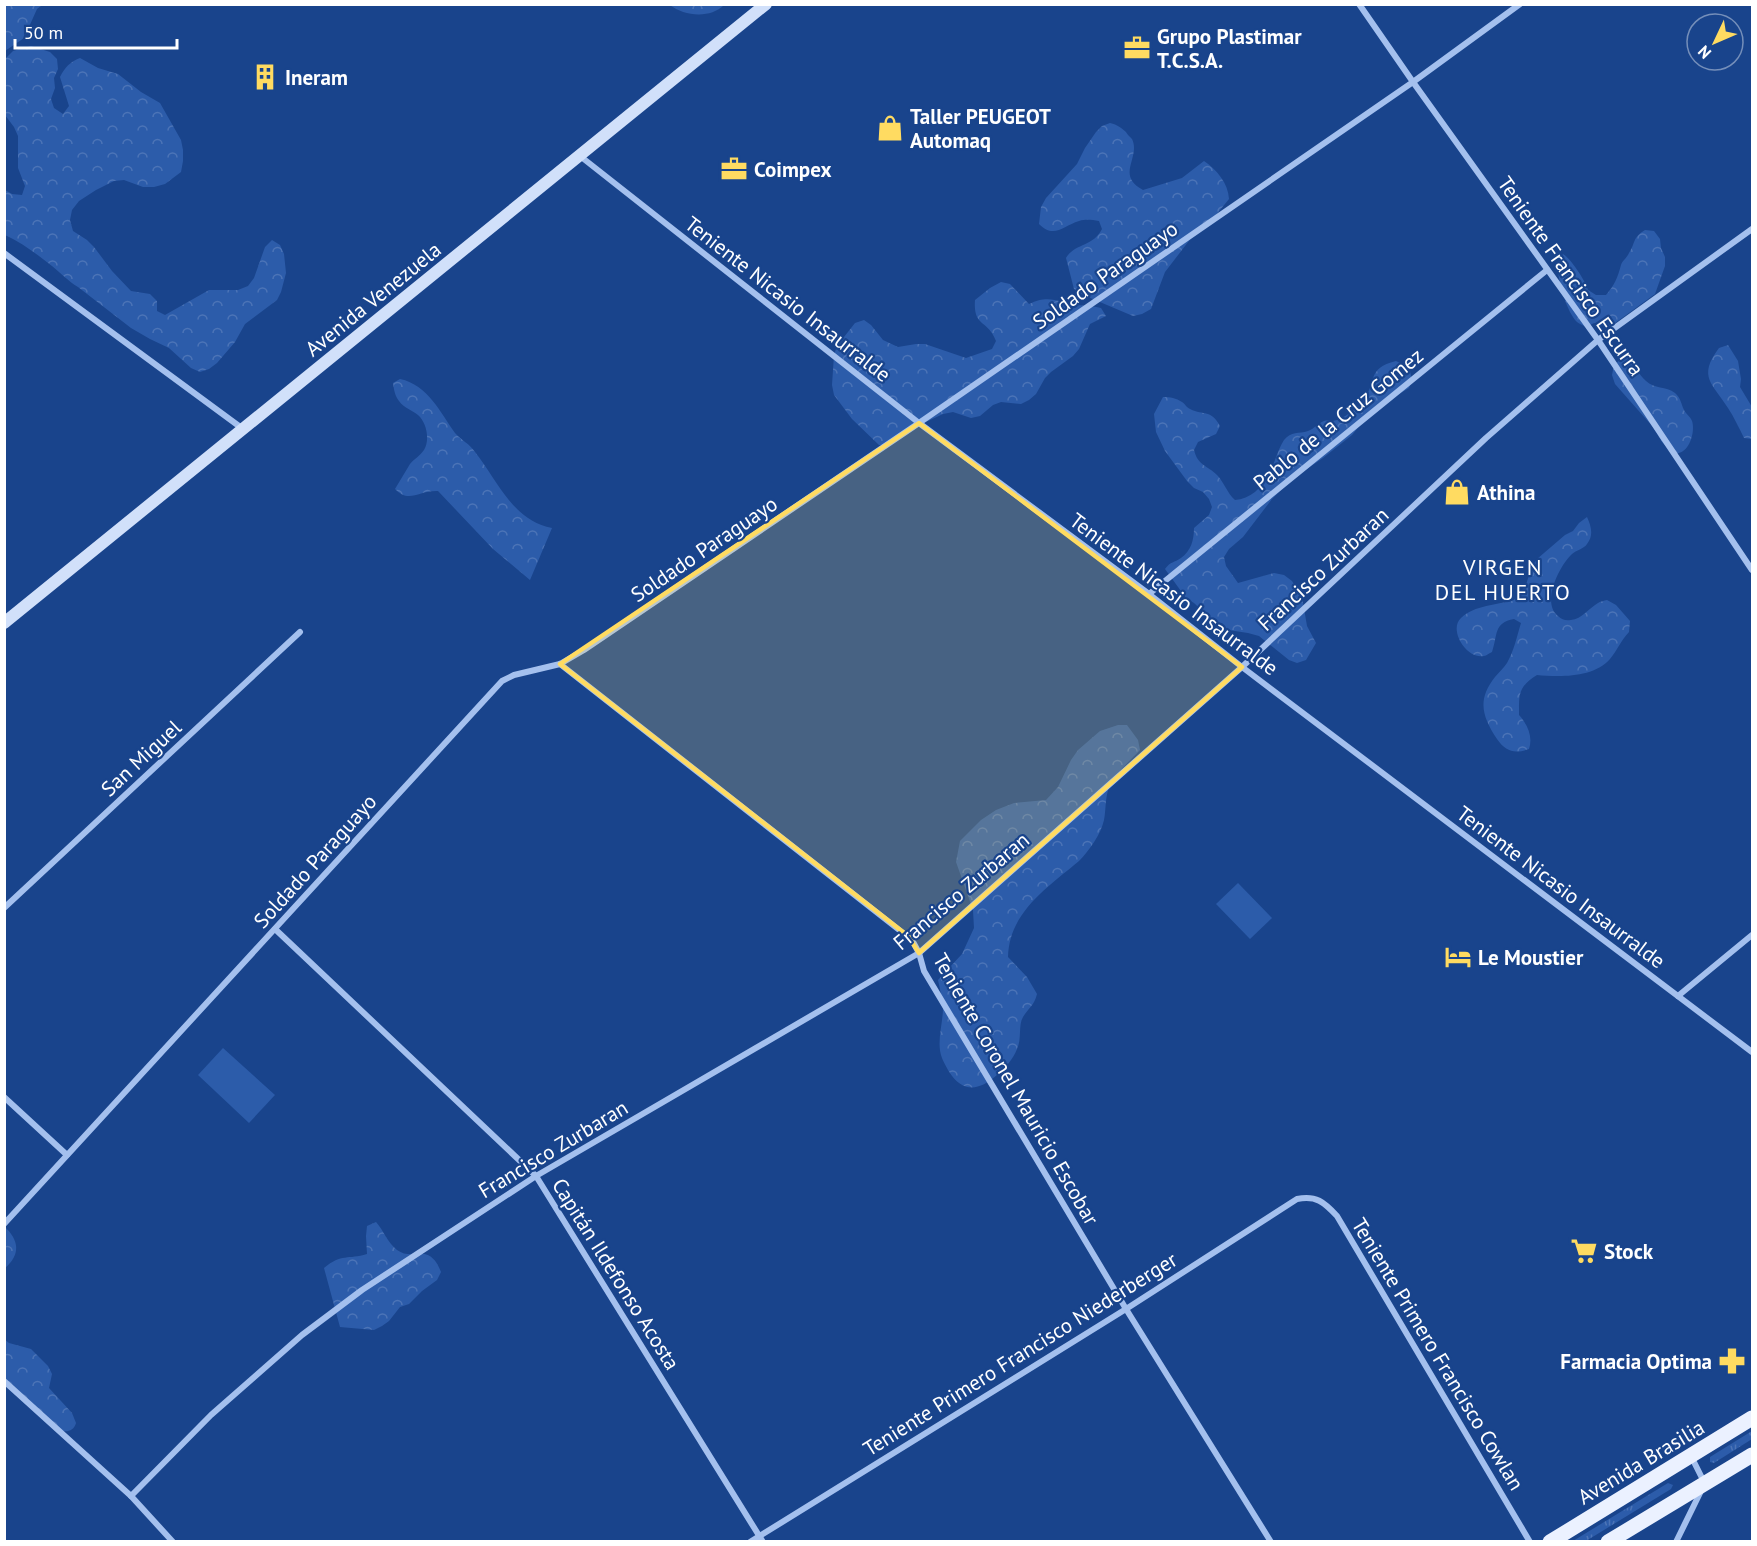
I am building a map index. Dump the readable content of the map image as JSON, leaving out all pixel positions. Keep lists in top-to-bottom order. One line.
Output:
{"streets":{"main road":["Avenida Venezuela","Avenida Brasilia"],"street":["Soldado Paraguayo","Teniente Francisco Escurra","Teniente Nicasio Insaurralde","Pablo de la Cruz Gomez","Francisco Zurbaran","San Miguel","Teniente Coronel Mauricio Escobar","Capitán Ildefonso Acosta","Teniente Primero Francisco Niederberger","Teniente Primero Francisco Cowlan"]},"crossings":[["Soldado Paraguayo","Teniente Francisco Escurra"],["Soldado Paraguayo","Teniente Nicasio Insaurralde"],["Soldado Paraguayo","Teniente Coronel Mauricio Escobar"],["Soldado Paraguayo","Capitán Ildefonso Acosta"],["Teniente Francisco Escurra","Pablo de la Cruz Gomez"],["Teniente Francisco Escurra","Francisco Zurbaran"],["Avenida Venezuela","Teniente Nicasio Insaurralde"],["Teniente Nicasio Insaurralde","Pablo de la Cruz Gomez"],["Teniente Nicasio Insaurralde","Francisco Zurbaran"],["Francisco Zurbaran","Teniente Coronel Mauricio Escobar"],["Francisco Zurbaran","Capitán Ildefonso Acosta"],["Teniente Coronel Mauricio Escobar","Teniente Primero Francisco Niederberger"],["Capitán Ildefonso Acosta","Teniente Primero Francisco Niederberger"],["Teniente Primero Francisco Niederberger","Teniente Primero Francisco Cowlan"]],"districts":["VIRGEN DEL HUERTO"],"places":{"office":["Grupo Plastimar T.C.S.A.","Coimpex"],"building":["Ineram"],"shop":["Taller PEUGEOT Automaq","Athina"],"hotel":["Le Moustier"],"supermarket":["Stock"],"pharmacy":["Farmacia Optima"]},"scale_bar":"50 m","north":"bottom left"}
